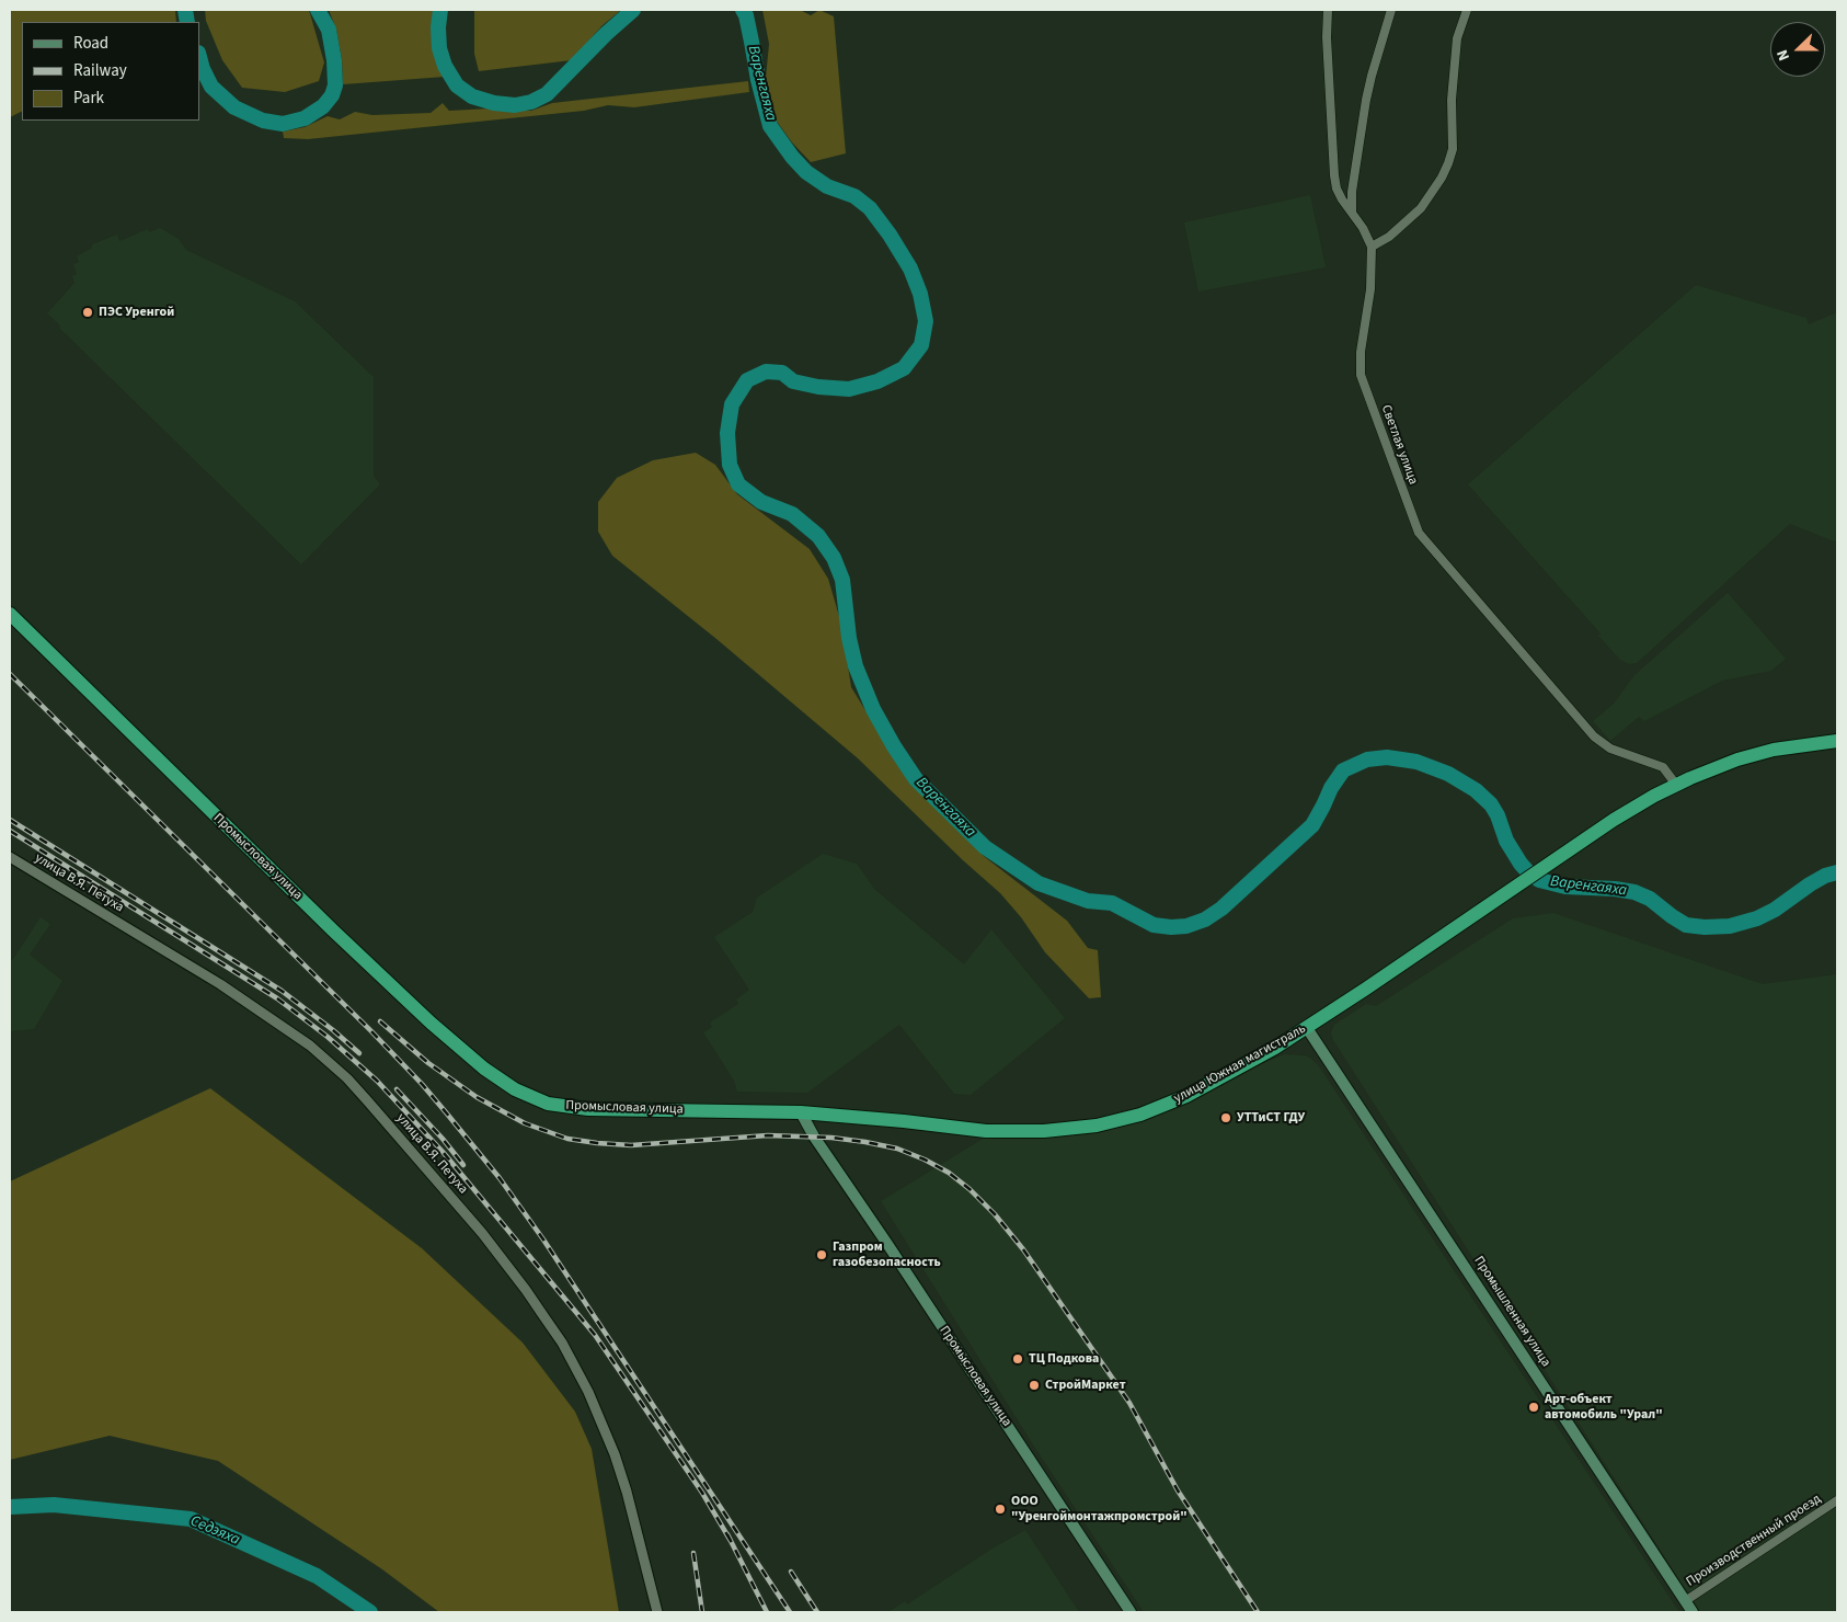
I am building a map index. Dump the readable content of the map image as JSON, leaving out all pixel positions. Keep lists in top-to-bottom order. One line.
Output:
{"streets":{"highway":["Промысловая улица","улица Южная магистраль"],"main road":["Промышленная улица"],"street":["Светлая улица","улица В.Я. Петуха","Производственный проезд"]},"crossings":[["Светлая улица","улица Южная магистраль"],["Промысловая улица","улица Южная магистраль"],["улица Южная магистраль","Промышленная улица"],["Промышленная улица","Производственный проезд"]],"water":["Варенгаяха","Седэяха"],"places":["ПЭС Уренгой","УТТиСТ ГДУ","Газпром газобезопасность","ТЦ Подкова","СтройМаркет","Арт-объект автомобиль \"Урал\"","ООО \"Уренгоймонтажпромстрой\""],"legend":["Road","Railway","Park"],"north":"left"}
